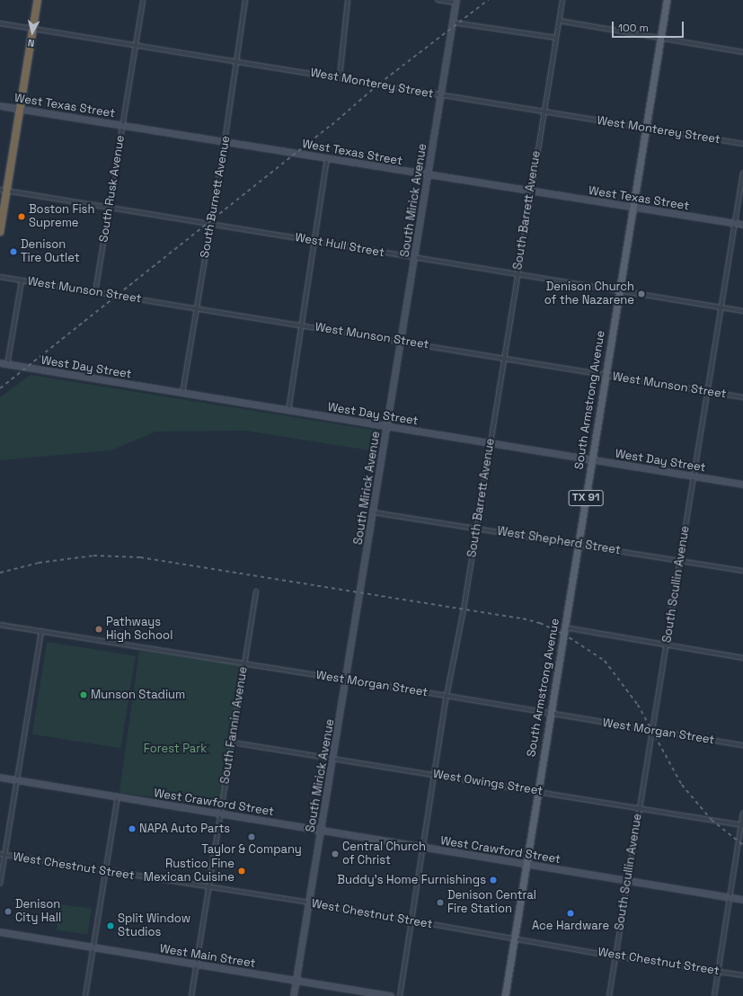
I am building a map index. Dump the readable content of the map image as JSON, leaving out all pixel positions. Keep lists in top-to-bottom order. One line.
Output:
{"streets":{"main road":["South Armstrong Avenue","TX 91"],"street":["West Monterey Street","West Texas Street","South Rusk Avenue","South Burnett Avenue","South Mirick Avenue","South Barrett Avenue","West Hull Street","West Munson Street","West Day Street","West Shepherd Street","South Scullin Avenue","West Morgan Street","South Fannin Avenue","West Owings Street","West Crawford Street","West Chestnut Street","West Main Street"]},"crossings":[["West Monterey Street","South Rusk Avenue"],["West Monterey Street","South Burnett Avenue"],["West Monterey Street","South Mirick Avenue"],["West Monterey Street","South Barrett Avenue"],["West Monterey Street","South Armstrong Avenue"],["West Texas Street","South Rusk Avenue"],["West Texas Street","South Burnett Avenue"],["West Texas Street","South Mirick Avenue"],["West Texas Street","South Barrett Avenue"],["West Texas Street","South Armstrong Avenue"],["West Texas Street","South Scullin Avenue"],["South Rusk Avenue","West Hull Street"],["South Rusk Avenue","West Munson Street"],["South Burnett Avenue","West Hull Street"],["South Burnett Avenue","West Munson Street"],["South Burnett Avenue","West Day Street"],["South Mirick Avenue","West Hull Street"],["South Mirick Avenue","West Munson Street"],["South Mirick Avenue","West Day Street"],["South Mirick Avenue","West Shepherd Street"],["South Mirick Avenue","West Morgan Street"],["South Mirick Avenue","West Owings Street"],["South Mirick Avenue","West Crawford Street"],["South Mirick Avenue","West Chestnut Street"],["South Mirick Avenue","West Main Street"],["South Barrett Avenue","West Hull Street"],["South Barrett Avenue","West Munson Street"],["South Barrett Avenue","West Day Street"],["South Barrett Avenue","West Shepherd Street"],["South Barrett Avenue","West Morgan Street"],["South Barrett Avenue","West Owings Street"],["South Barrett Avenue","West Crawford Street"],["South Barrett Avenue","West Chestnut Street"],["West Hull Street","South Armstrong Avenue"],["West Hull Street","South Scullin Avenue"],["West Munson Street","South Armstrong Avenue"],["West Munson Street","South Scullin Avenue"],["West Day Street","South Armstrong Avenue"],["West Day Street","South Scullin Avenue"],["South Armstrong Avenue","West Shepherd Street"],["South Armstrong Avenue","West Morgan Street"],["South Armstrong Avenue","West Owings Street"],["South Armstrong Avenue","West Crawford Street"],["South Armstrong Avenue","West Chestnut Street"],["West Shepherd Street","South Scullin Avenue"],["South Scullin Avenue","West Morgan Street"],["South Scullin Avenue","West Owings Street"],["South Scullin Avenue","West Crawford Street"],["South Scullin Avenue","West Chestnut Street"],["West Morgan Street","South Fannin Avenue"],["South Fannin Avenue","West Owings Street"],["South Fannin Avenue","West Crawford Street"],["South Fannin Avenue","West Chestnut Street"],["South Fannin Avenue","West Main Street"]],"parks":["Forest Park"],"places":["Boston Fish Supreme","Denison Tire Outlet","Denison Church of the Nazarene","Pathways High School","Munson Stadium","NAPA Auto Parts","Taylor & Company","Central Church of Christ","Rustico Fine Mexican Cuisine","Buddy's Home Furnishings","Denison Central Fire Station","Denison City Hall","Ace Hardware","Split Window Studios"],"scale_bar":"100 m","north":"bottom"}
